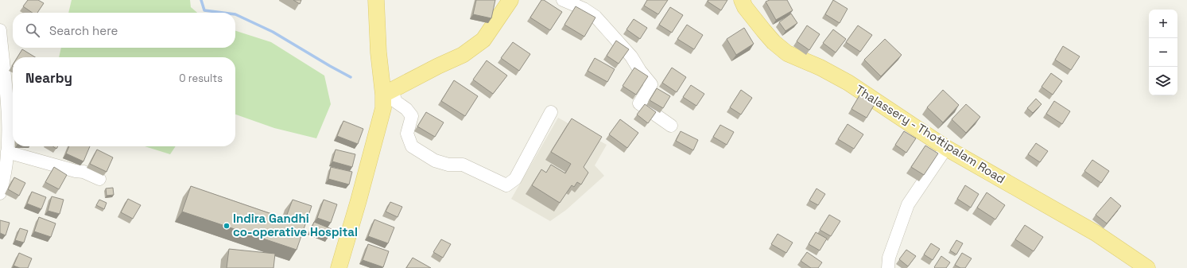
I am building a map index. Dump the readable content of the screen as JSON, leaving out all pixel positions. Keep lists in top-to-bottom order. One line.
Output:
{"streets":{"main road":["Thalassery - Thottipalam Road"]},"places":["Indira Gandhi co-operative Hospital"],"page":{"map_buttons":["+","−"],"search":"Search here","heading":["Nearby","0 results"]}}
